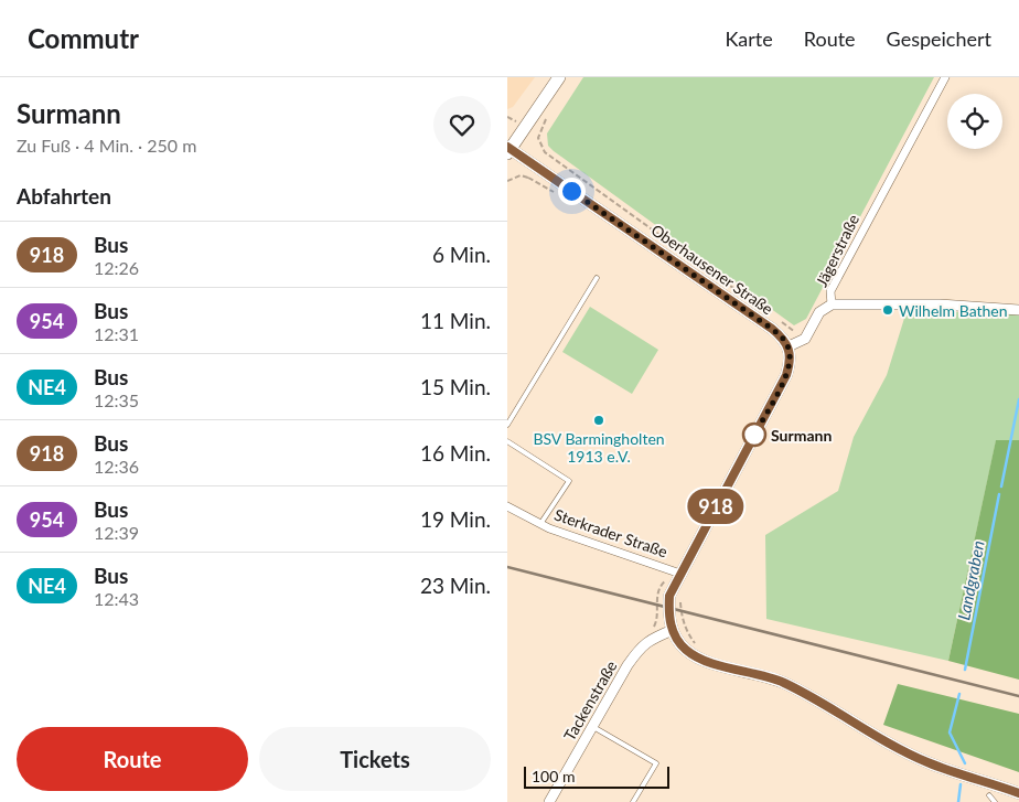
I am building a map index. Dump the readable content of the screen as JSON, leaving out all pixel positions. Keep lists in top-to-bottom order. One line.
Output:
{"streets":{"main road":["Oberhausener Straße","Sterkrader Straße"],"street":["Jägerstraße","Tackenstraße"]},"crossings":[["Sterkrader Straße","Tackenstraße"]],"water":["Landgraben"],"places":["Wilhelm Bathen","BSV Barmingholten 1913 e.V.","Surmann"],"lines":["bus line 918"],"scale_bar":"100 m","page":{"header":"Commutr","nav":["Karte","Route","Gespeichert"],"heading":[["Surmann","Zu Fuß · 4 Min. · 250 m"],"Abfahrten"],"on_map":"918","list":[{"mark":"918","name":"Bus","note":"12:26","value":"6 Min."},{"mark":"954","name":"Bus","note":"12:31","value":"11 Min."},{"mark":"NE4","name":"Bus","note":"12:35","value":"15 Min."},{"mark":"918","name":"Bus","note":"12:36","value":"16 Min."},{"mark":"954","name":"Bus","note":"12:39","value":"19 Min."},{"mark":"NE4","name":"Bus","note":"12:43","value":"23 Min."}],"buttons":["Route","Tickets"],"scale":"100 m"}}
